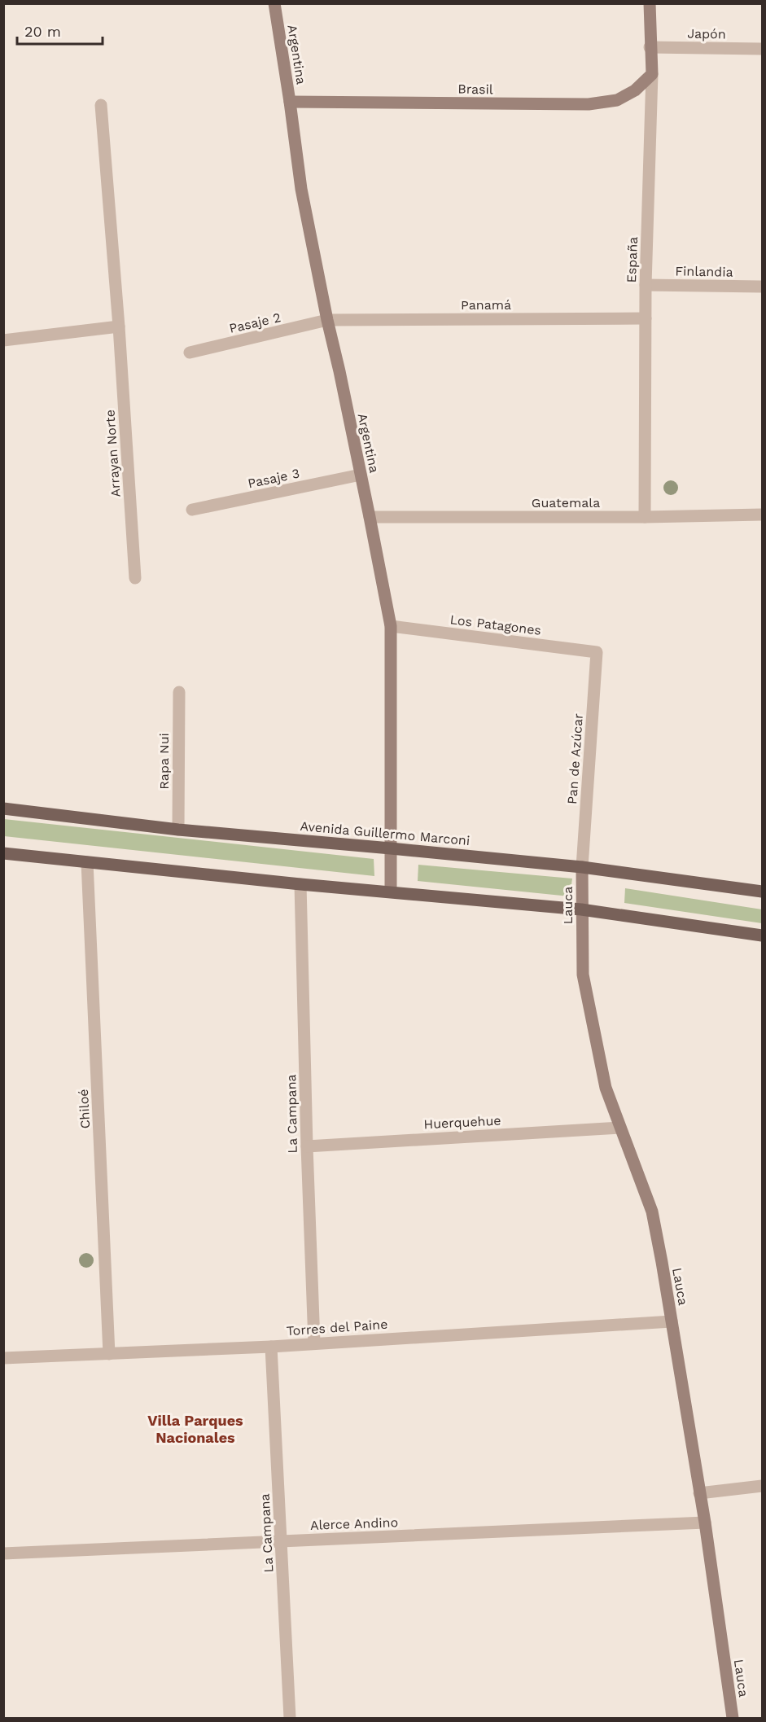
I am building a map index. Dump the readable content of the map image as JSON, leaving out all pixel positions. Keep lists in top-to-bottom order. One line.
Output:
{"streets":{"main road":["Avenida Guillermo Marconi"],"street":["Japón","Argentina","Brasil","España","Finlandia","Panamá","Pasaje 2","Arrayan Norte","Pasaje 3","Guatemala","Los Patagones","Pan de Azúcar","Rapa Nui","Lauca","Chiloé","La Campana","Huerquehue","Torres del Paine","Alerce Andino"]},"crossings":[["Japón","España"],["Argentina","Brasil"],["Argentina","Panamá"],["Argentina","Pasaje 2"],["Argentina","Pasaje 3"],["Argentina","Guatemala"],["Argentina","Los Patagones"],["Argentina","Avenida Guillermo Marconi"],["Brasil","España"],["España","Finlandia"],["España","Panamá"],["España","Guatemala"],["Panamá","Pasaje 2"],["Los Patagones","Pan de Azúcar"],["Pan de Azúcar","Avenida Guillermo Marconi"],["Pan de Azúcar","Lauca"],["Rapa Nui","Avenida Guillermo Marconi"],["Avenida Guillermo Marconi","Lauca"],["Lauca","Huerquehue"],["Lauca","Torres del Paine"],["Lauca","Alerce Andino"],["Chiloé","Torres del Paine"],["La Campana","Huerquehue"],["La Campana","Torres del Paine"],["La Campana","Alerce Andino"]],"districts":["Villa Parques Nacionales"],"scale_bar":"20 m"}
